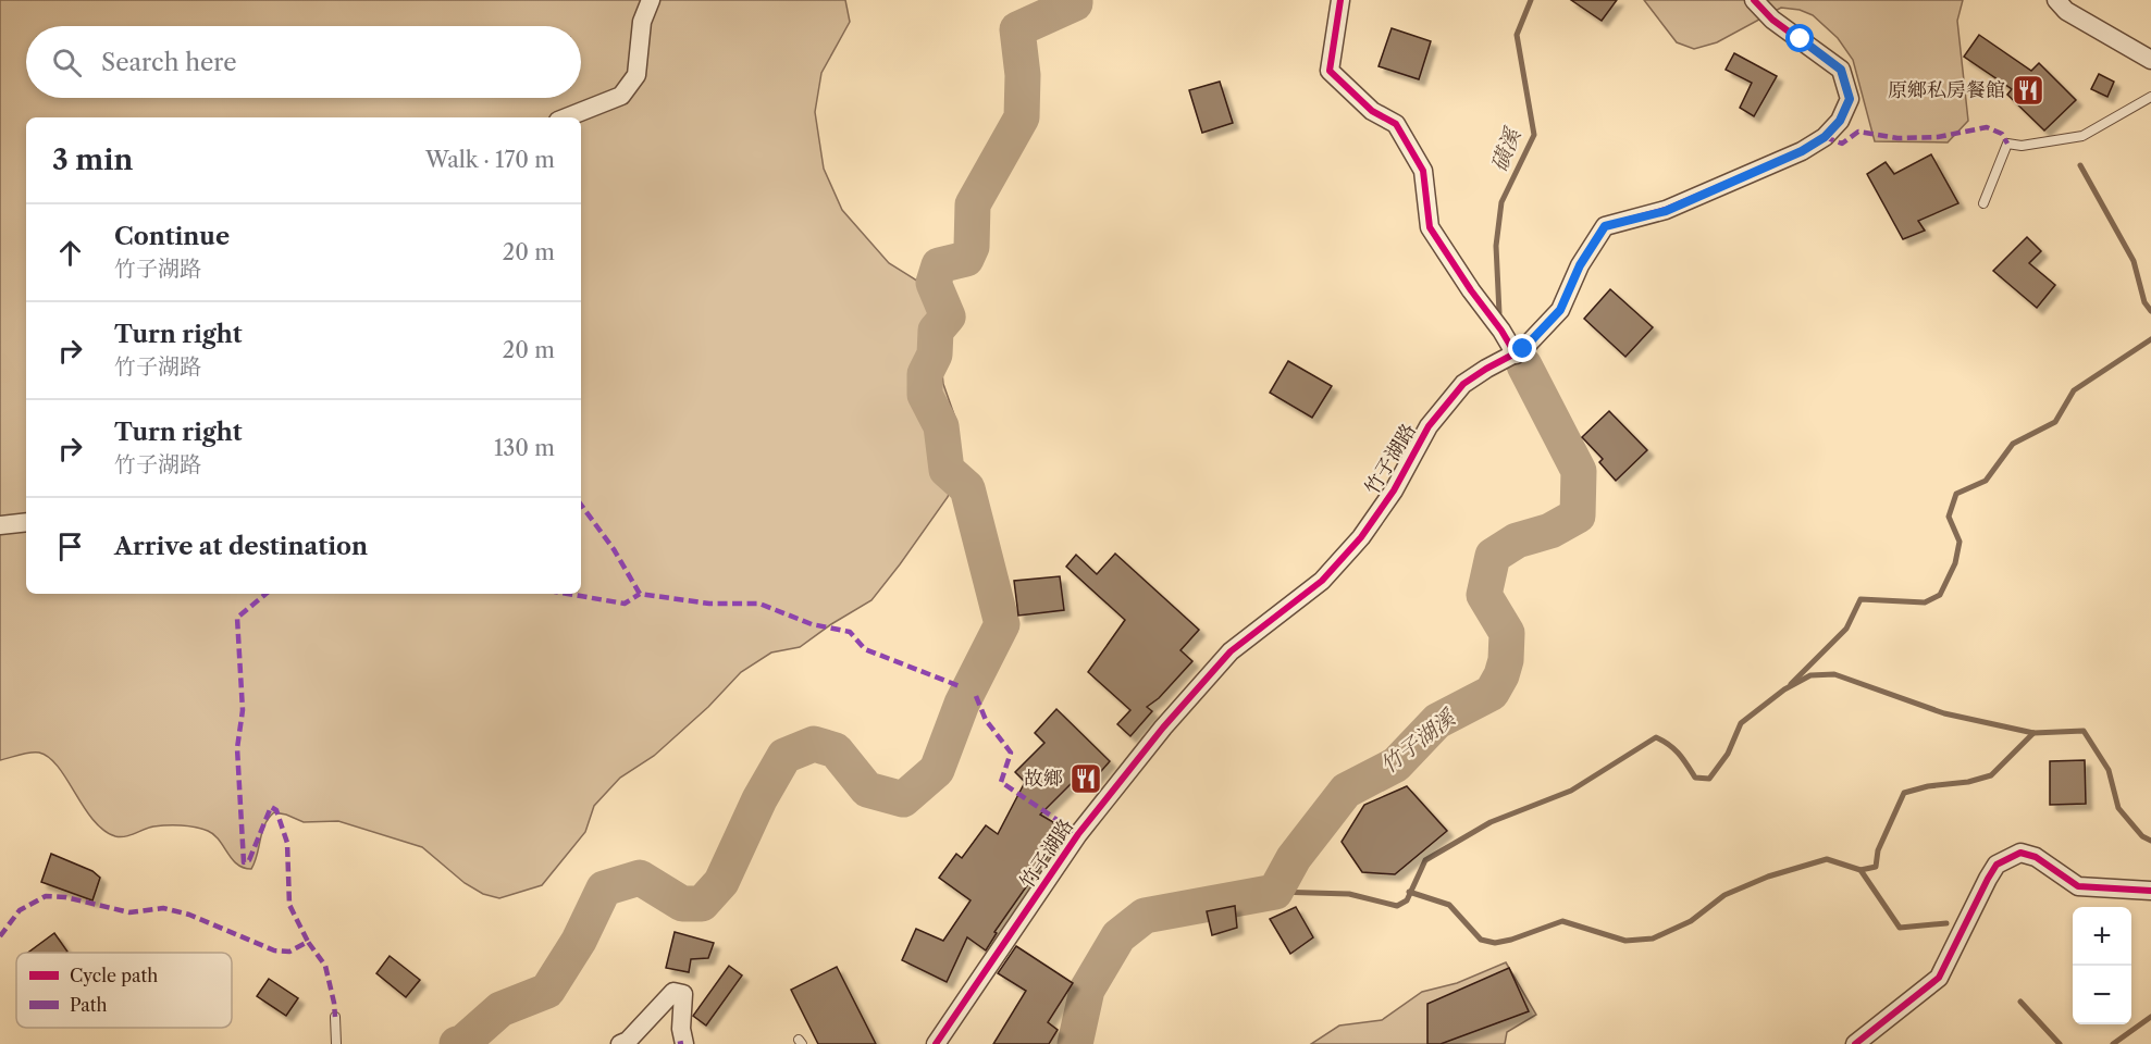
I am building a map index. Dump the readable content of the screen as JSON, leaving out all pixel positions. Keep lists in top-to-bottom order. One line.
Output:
{"streets":{"street":["竹子湖路"]},"water":["磺溪","竹子湖溪"],"places":{"restaurant":["原鄉私房餐館","故鄉"]},"legend":["Cycle path","Path"],"page":{"search":"Search here","heading":["3 min","Walk · 170 m"],"list":[["Continue","竹子湖路","20 m"],["Turn right","竹子湖路","20 m"],["Turn right","竹子湖路","130 m"],"Arrive at destination"],"map_buttons":["+","−"]}}
